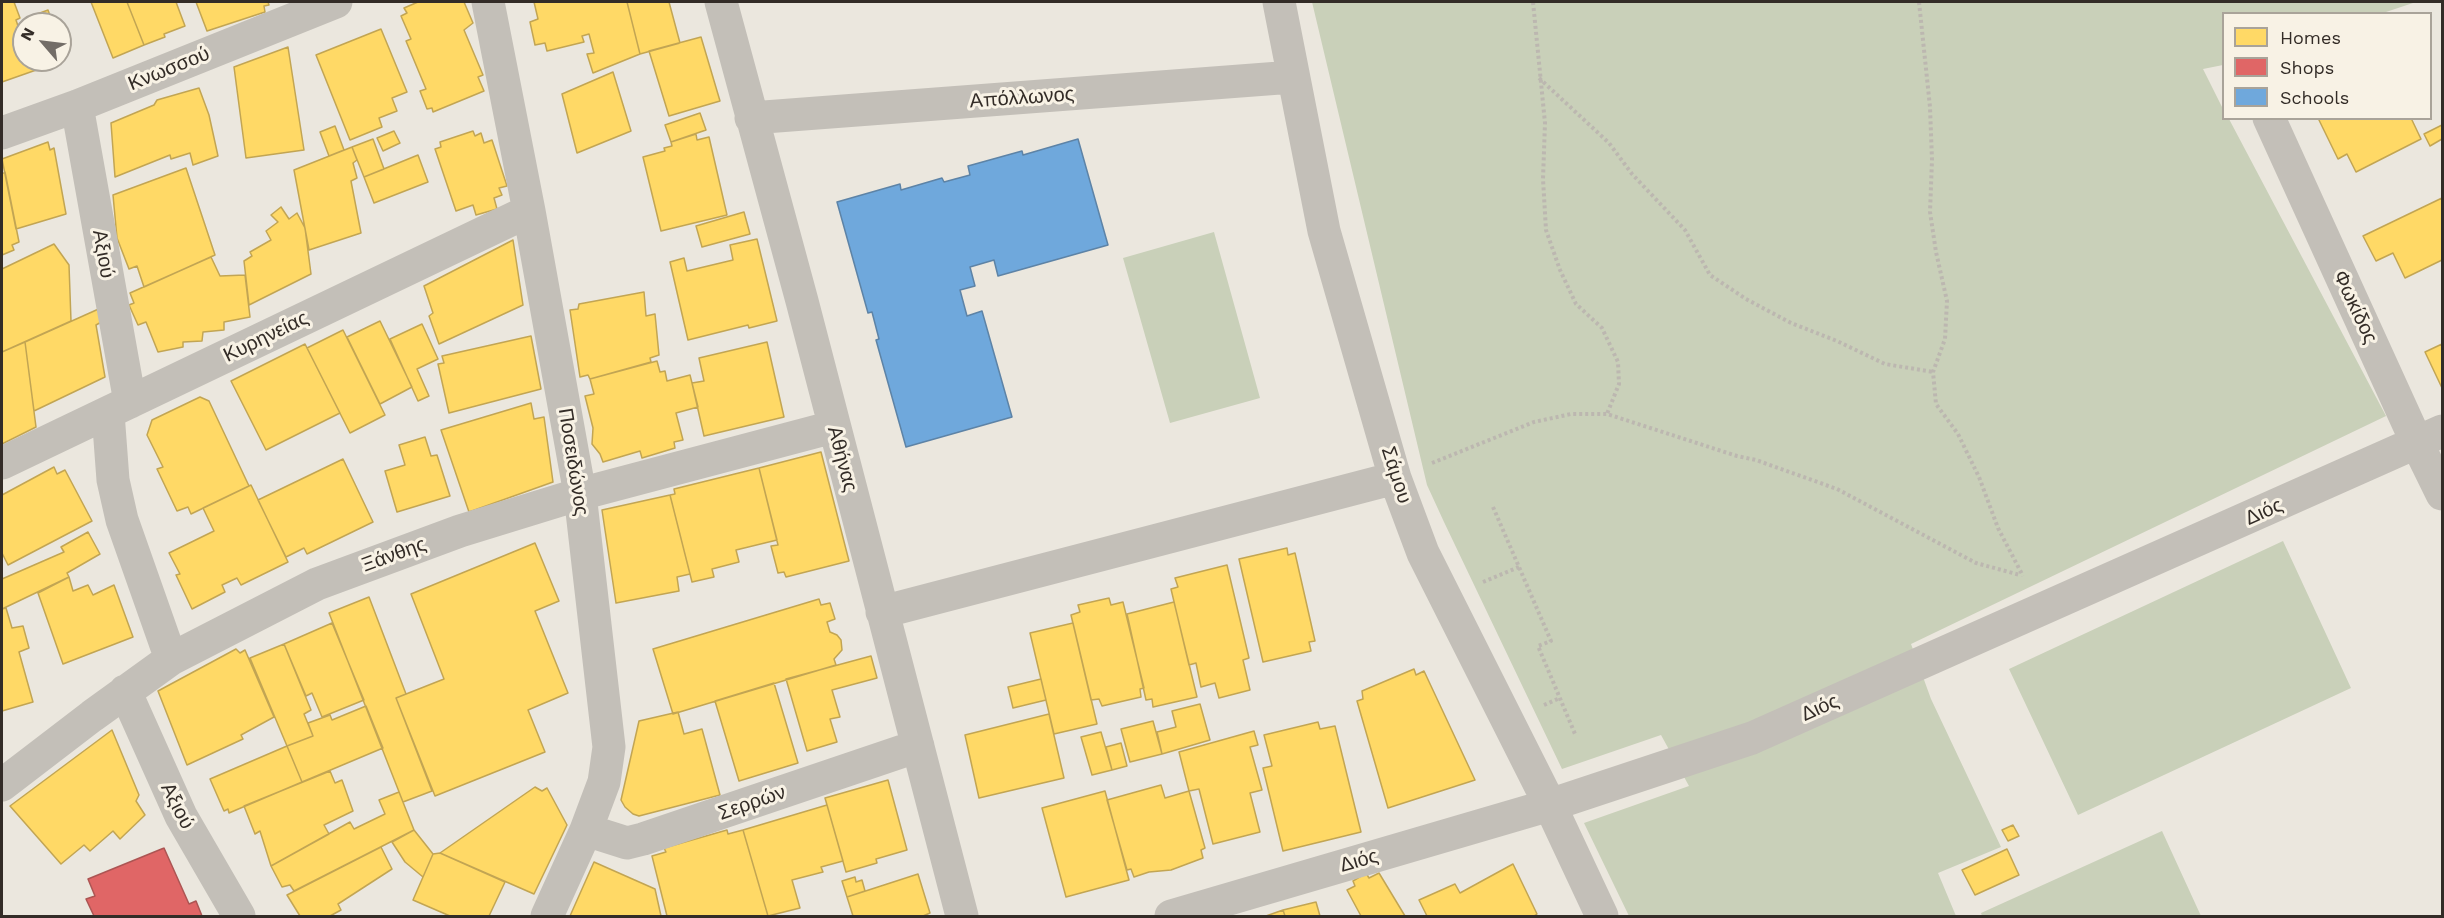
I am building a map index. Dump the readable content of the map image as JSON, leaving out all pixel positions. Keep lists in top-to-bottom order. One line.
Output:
{"streets":{"street":["Κνωσσού","Απόλλωνος","Αξιού","Φωκίδος","Κυρηνείας","Αθήνας","Ποσειδώνος","Σάμου","Διός","Ξάνθης","Σερρών"]},"crossings":[["Κνωσσού","Αξιού"],["Απόλλωνος","Αθήνας"],["Απόλλωνος","Σάμου"],["Αξιού","Κυρηνείας"],["Αξιού","Ξάνθης"],["Φωκίδος","Διός"],["Κυρηνείας","Ποσειδώνος"],["Αθήνας","Ξάνθης"],["Αθήνας","Σερρών"],["Ποσειδώνος","Ξάνθης"],["Ποσειδώνος","Σερρών"],["Σάμου","Διός"]],"legend":["Homes","Shops","Schools"],"north":"top left"}
